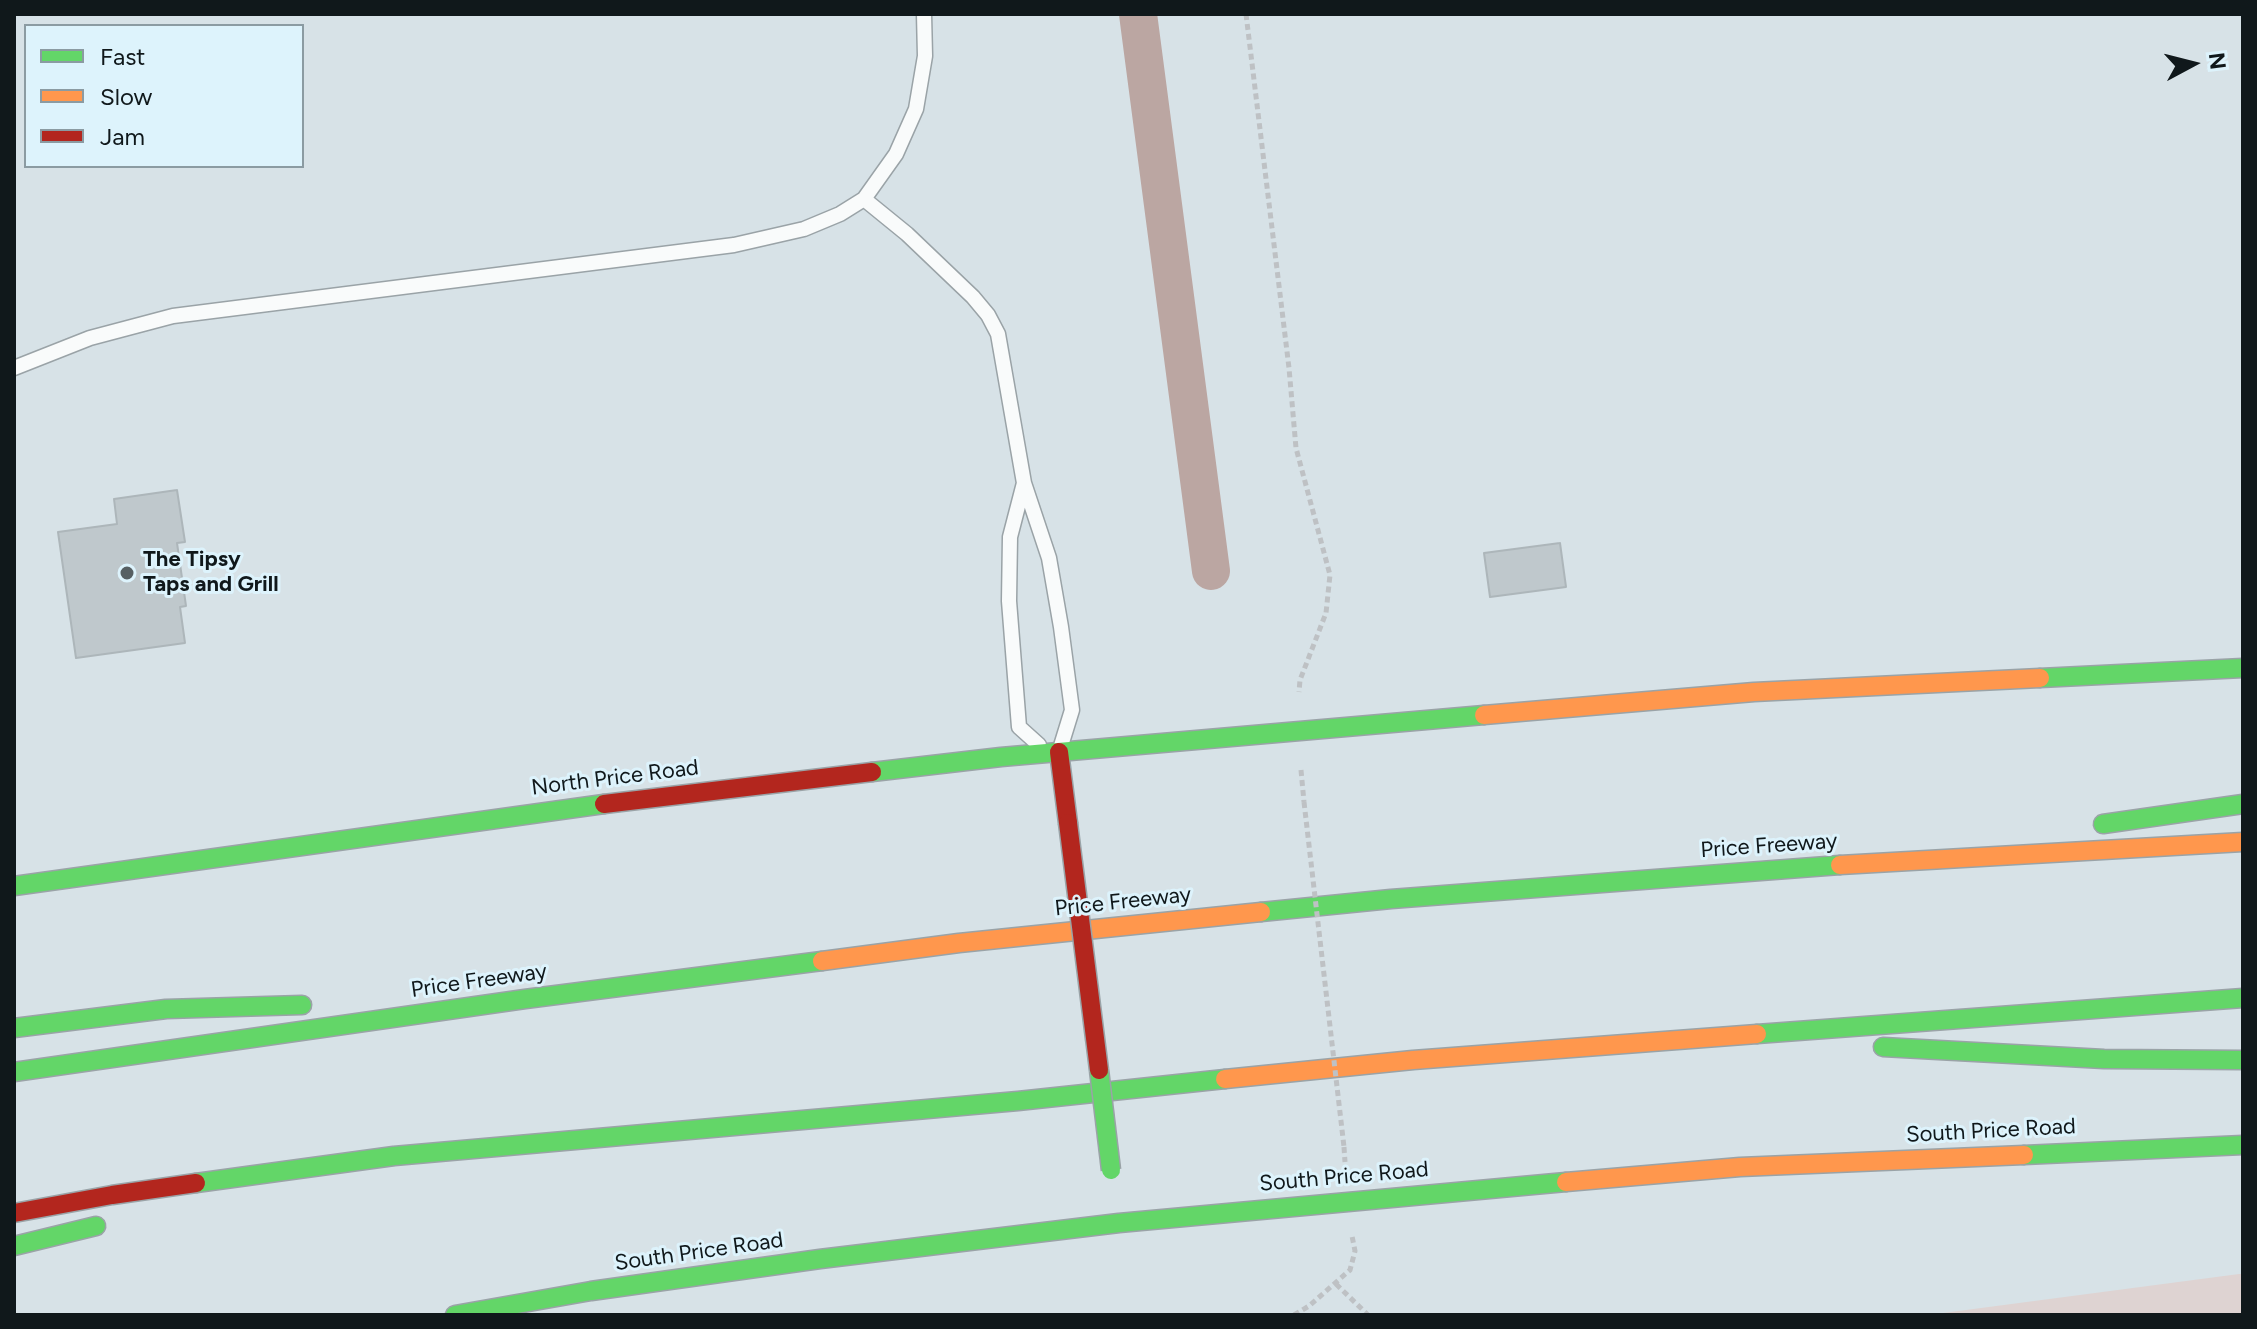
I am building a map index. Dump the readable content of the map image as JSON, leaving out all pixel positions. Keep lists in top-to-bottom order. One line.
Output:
{"streets":{"main road":["North Price Road","Price Freeway","South Price Road"]},"places":["The Tipsy Taps and Grill"],"legend":["Fast","Slow","Jam"],"north":"right"}
